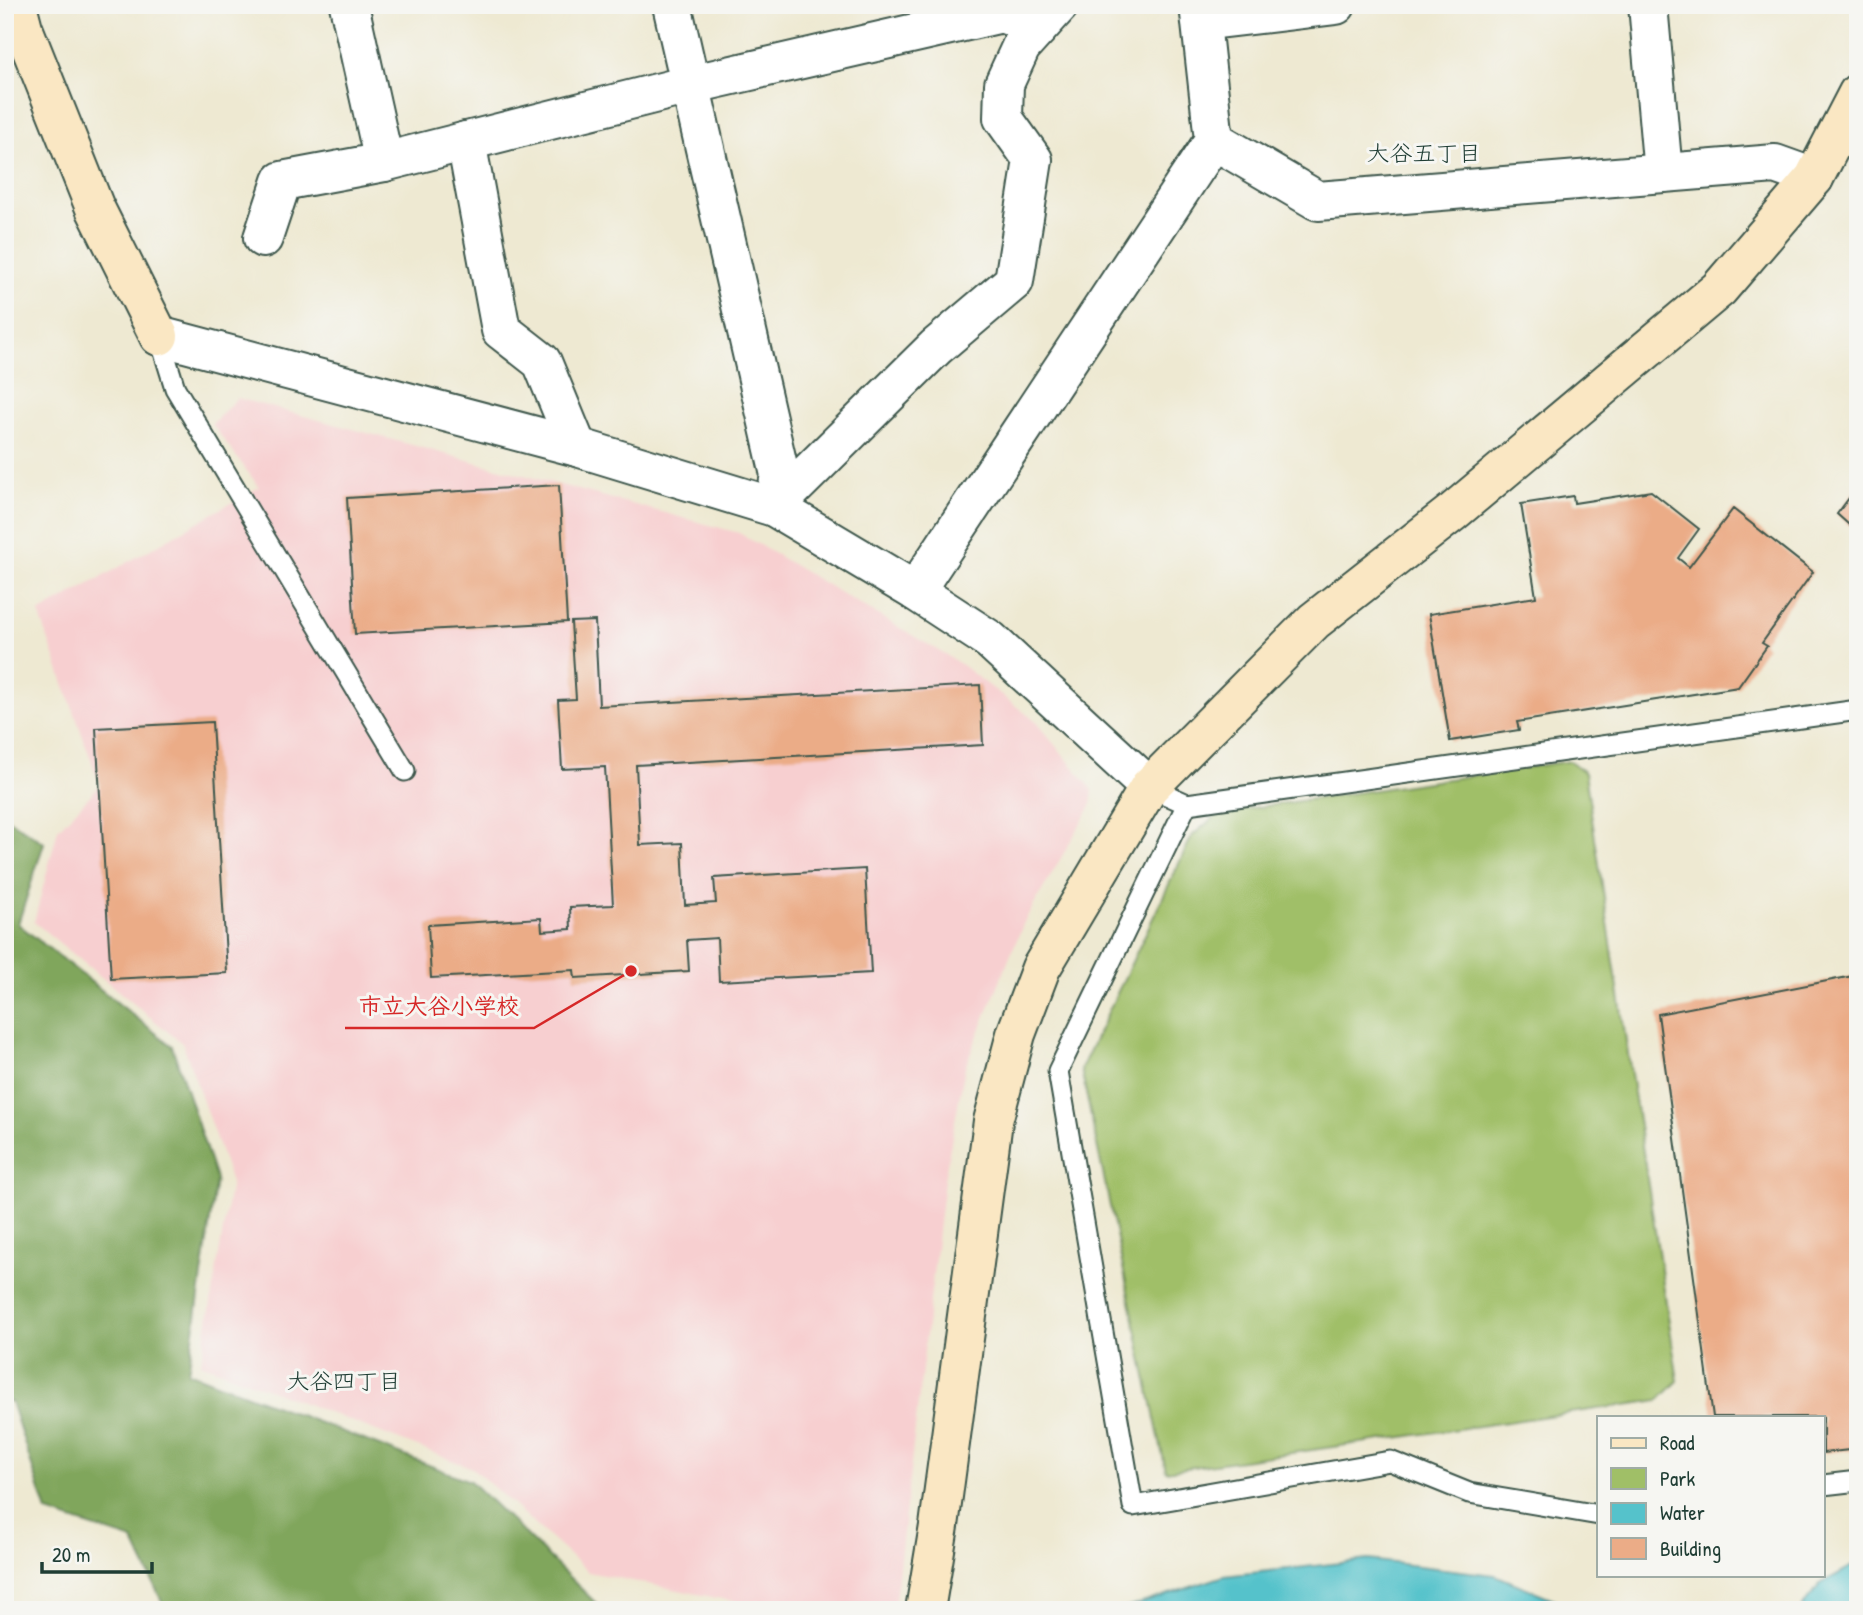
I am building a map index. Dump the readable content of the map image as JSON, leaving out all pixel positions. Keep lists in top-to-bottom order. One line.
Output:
{"districts":["大谷五丁目","大谷四丁目"],"places":["市立大谷小学校"],"legend":["Road","Park","Water","Building"],"scale_bar":"20 m"}
